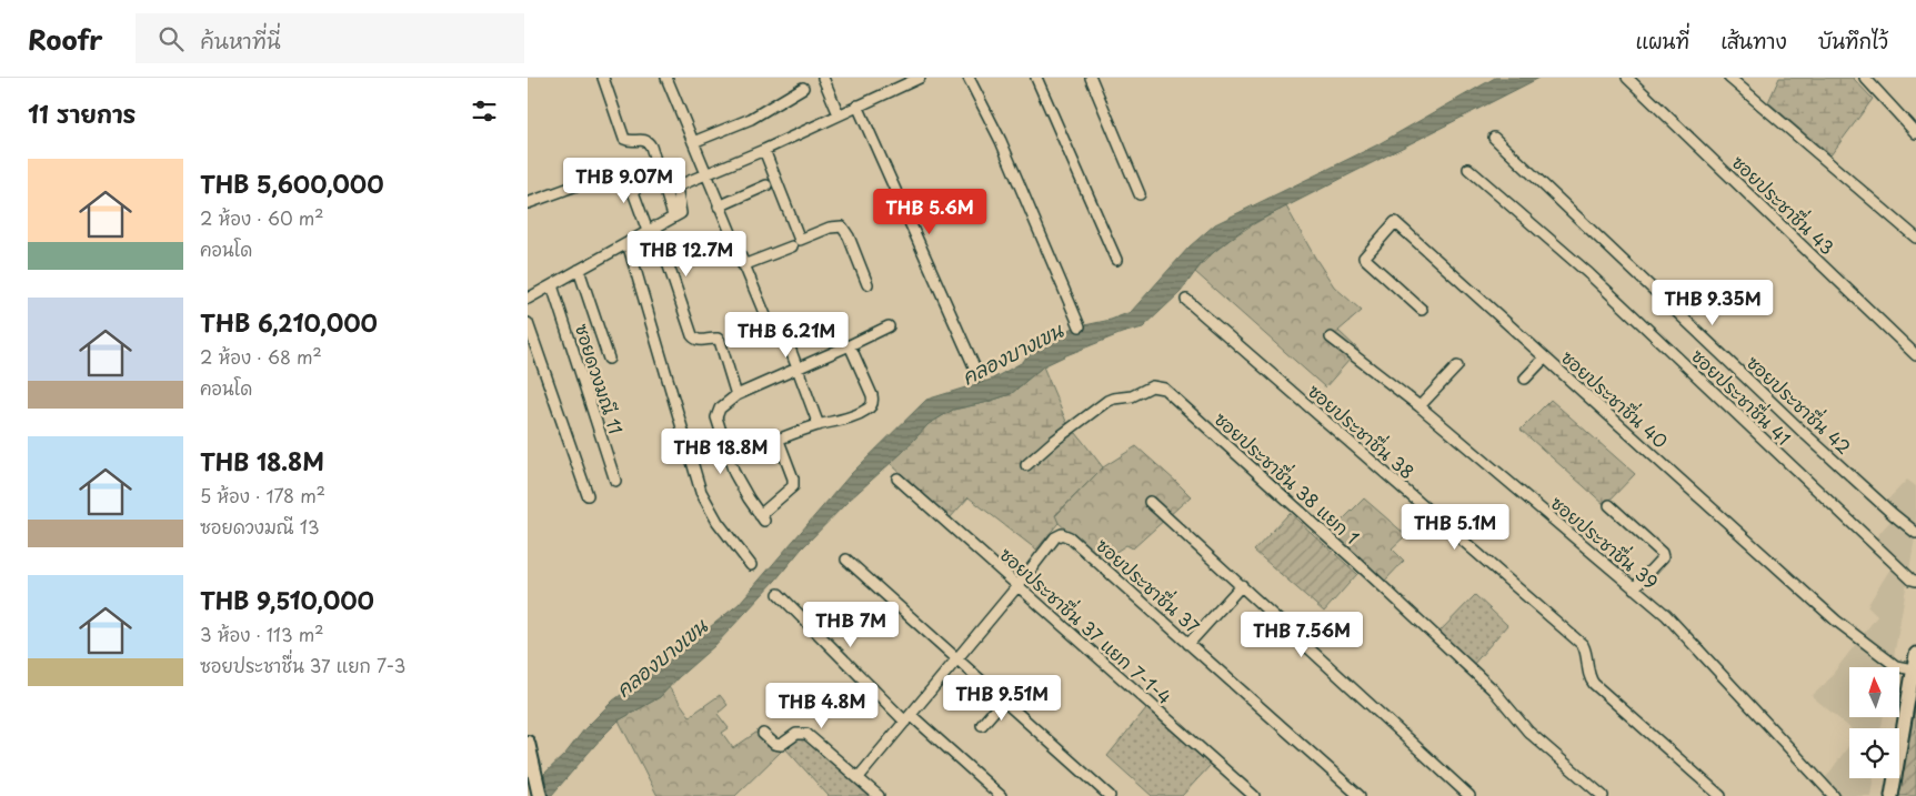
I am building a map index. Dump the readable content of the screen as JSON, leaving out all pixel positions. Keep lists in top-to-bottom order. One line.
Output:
{"streets":{"street":["ซอยประชาชื่น 43","ซอยดวงมณี 11","ซอยประชาชื่น 41","ซอยประชาชื่น 40","ซอยประชาชื่น 42","ซอยประชาชื่น 38","ซอยประชาชื่น 38 แยก 1","ซอยประชาชื่น 39","ซอยประชาชื่น 37","ซอยประชาชื่น 37 แยก 7-1-4"]},"crossings":[["ซอยประชาชื่น 37","ซอยประชาชื่น 37 แยก 7-1-4"]],"water":["คลองบางเขน"],"north":"top","page":{"header":"Roofr","search":"ค้นหาที่นี่","nav":["แผนที่","เส้นทาง","บันทึกไว้"],"heading":"11 รายการ","list":[{"name":"THB 5,600,000","note":"2 ห้อง · 60 m² · คอนโด"},{"name":"THB 6,210,000","note":"2 ห้อง · 68 m² · คอนโด"},{"name":"THB 18.8M","note":"5 ห้อง · 178 m² · ซอยดวงมณี 13"},{"name":"THB 9,510,000","note":"3 ห้อง · 113 m² · ซอยประชาชื่น 37 แยก 7-3"}],"price":["THB 9.07M","THB 5.6M","THB 12.7M","THB 9.35M","THB 6.21M","THB 18.8M","THB 5.1M","THB 7M","THB 7.56M","THB 9.51M","THB 4.8M"]}}
